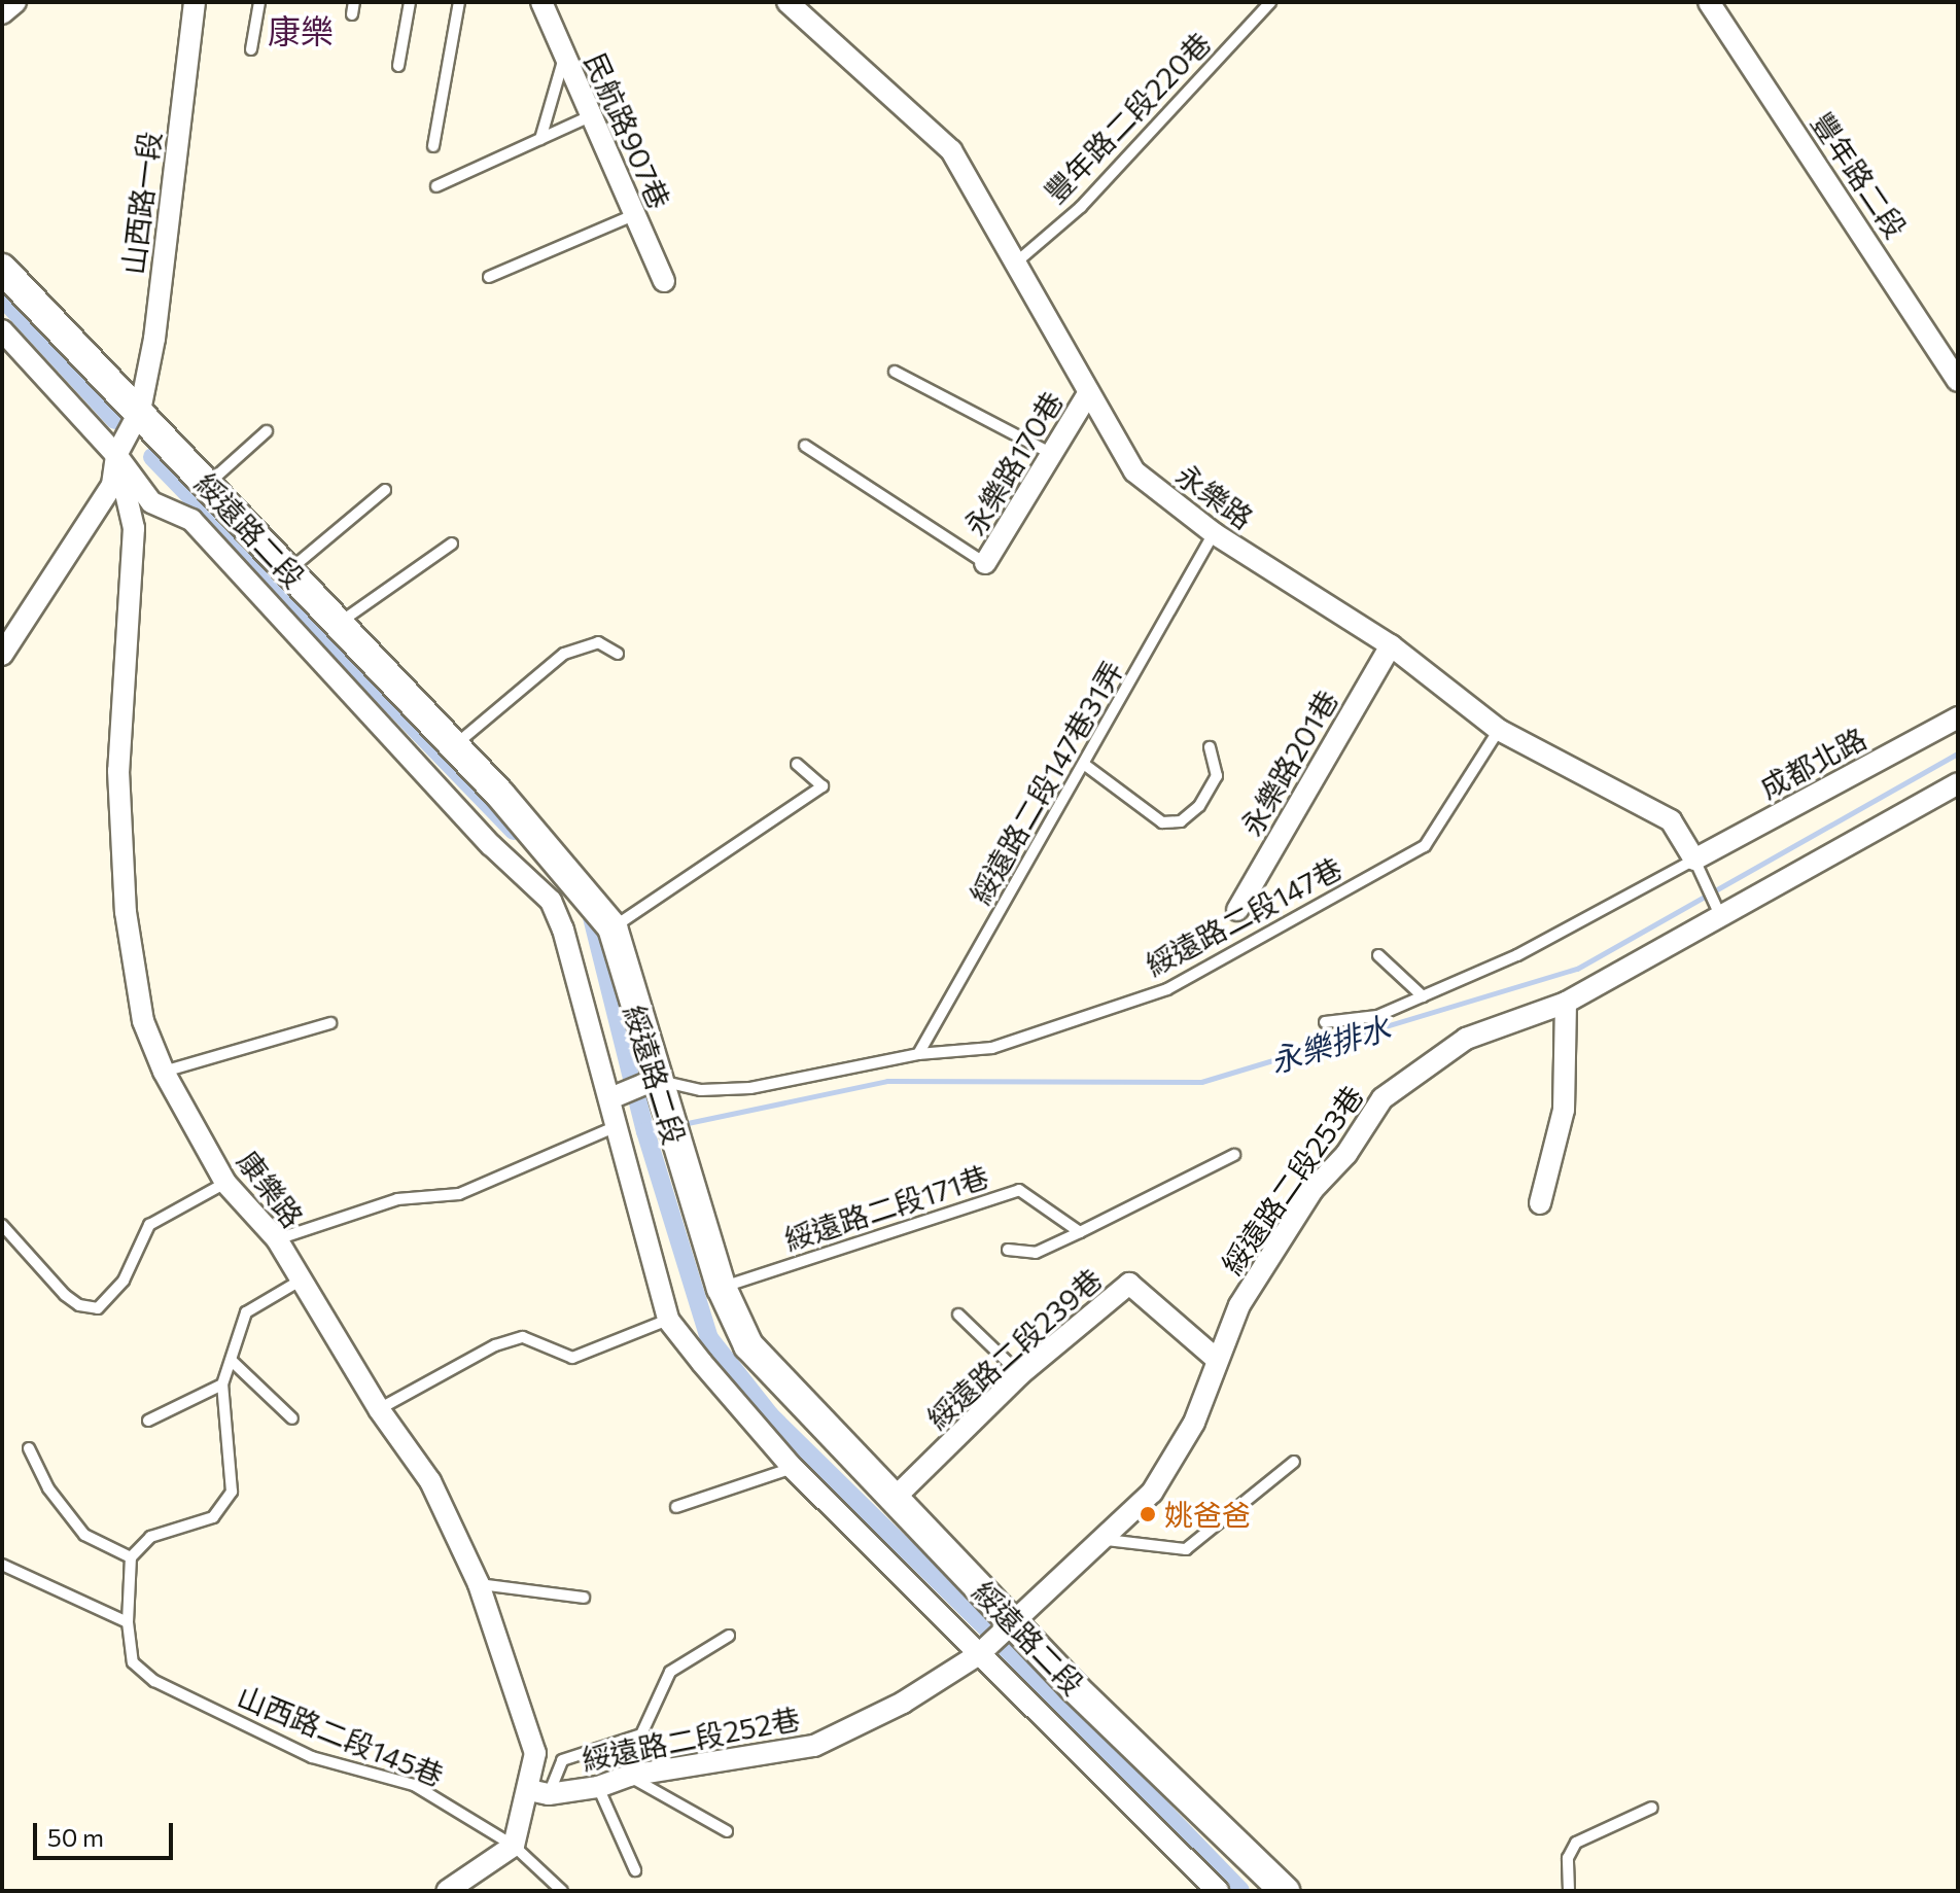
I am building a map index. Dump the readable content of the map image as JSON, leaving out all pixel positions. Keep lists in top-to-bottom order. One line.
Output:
{"streets":{"street":["民航路907巷","豐年路二段","山西路一段","永樂路170巷","永樂路","綏遠路二段","永樂路201巷","成都北路","綏遠路二段253巷","康樂路","綏遠路二段239巷","綏遠路二段252巷"],"lane":["豐年路二段220巷","綏遠路二段147巷31弄","綏遠路二段147巷","綏遠路二段171巷","山西路二段145巷"]},"crossings":[["豐年路二段220巷","永樂路"],["山西路一段","綏遠路二段"],["山西路一段","康樂路"],["永樂路170巷","永樂路"],["永樂路","永樂路201巷"],["永樂路","成都北路"],["永樂路","綏遠路二段147巷31弄"],["永樂路","綏遠路二段147巷"],["永樂路","綏遠路二段253巷"],["綏遠路二段","綏遠路二段147巷"],["綏遠路二段","綏遠路二段253巷"],["綏遠路二段","康樂路"],["綏遠路二段","綏遠路二段171巷"],["綏遠路二段","綏遠路二段239巷"],["綏遠路二段","綏遠路二段252巷"],["綏遠路二段147巷31弄","綏遠路二段147巷"],["綏遠路二段253巷","綏遠路二段239巷"],["綏遠路二段253巷","綏遠路二段252巷"],["康樂路","山西路二段145巷"],["康樂路","綏遠路二段252巷"]],"districts":["康樂"],"water":["永樂排水"],"places":["姚爸爸"],"scale_bar":"50 m"}
